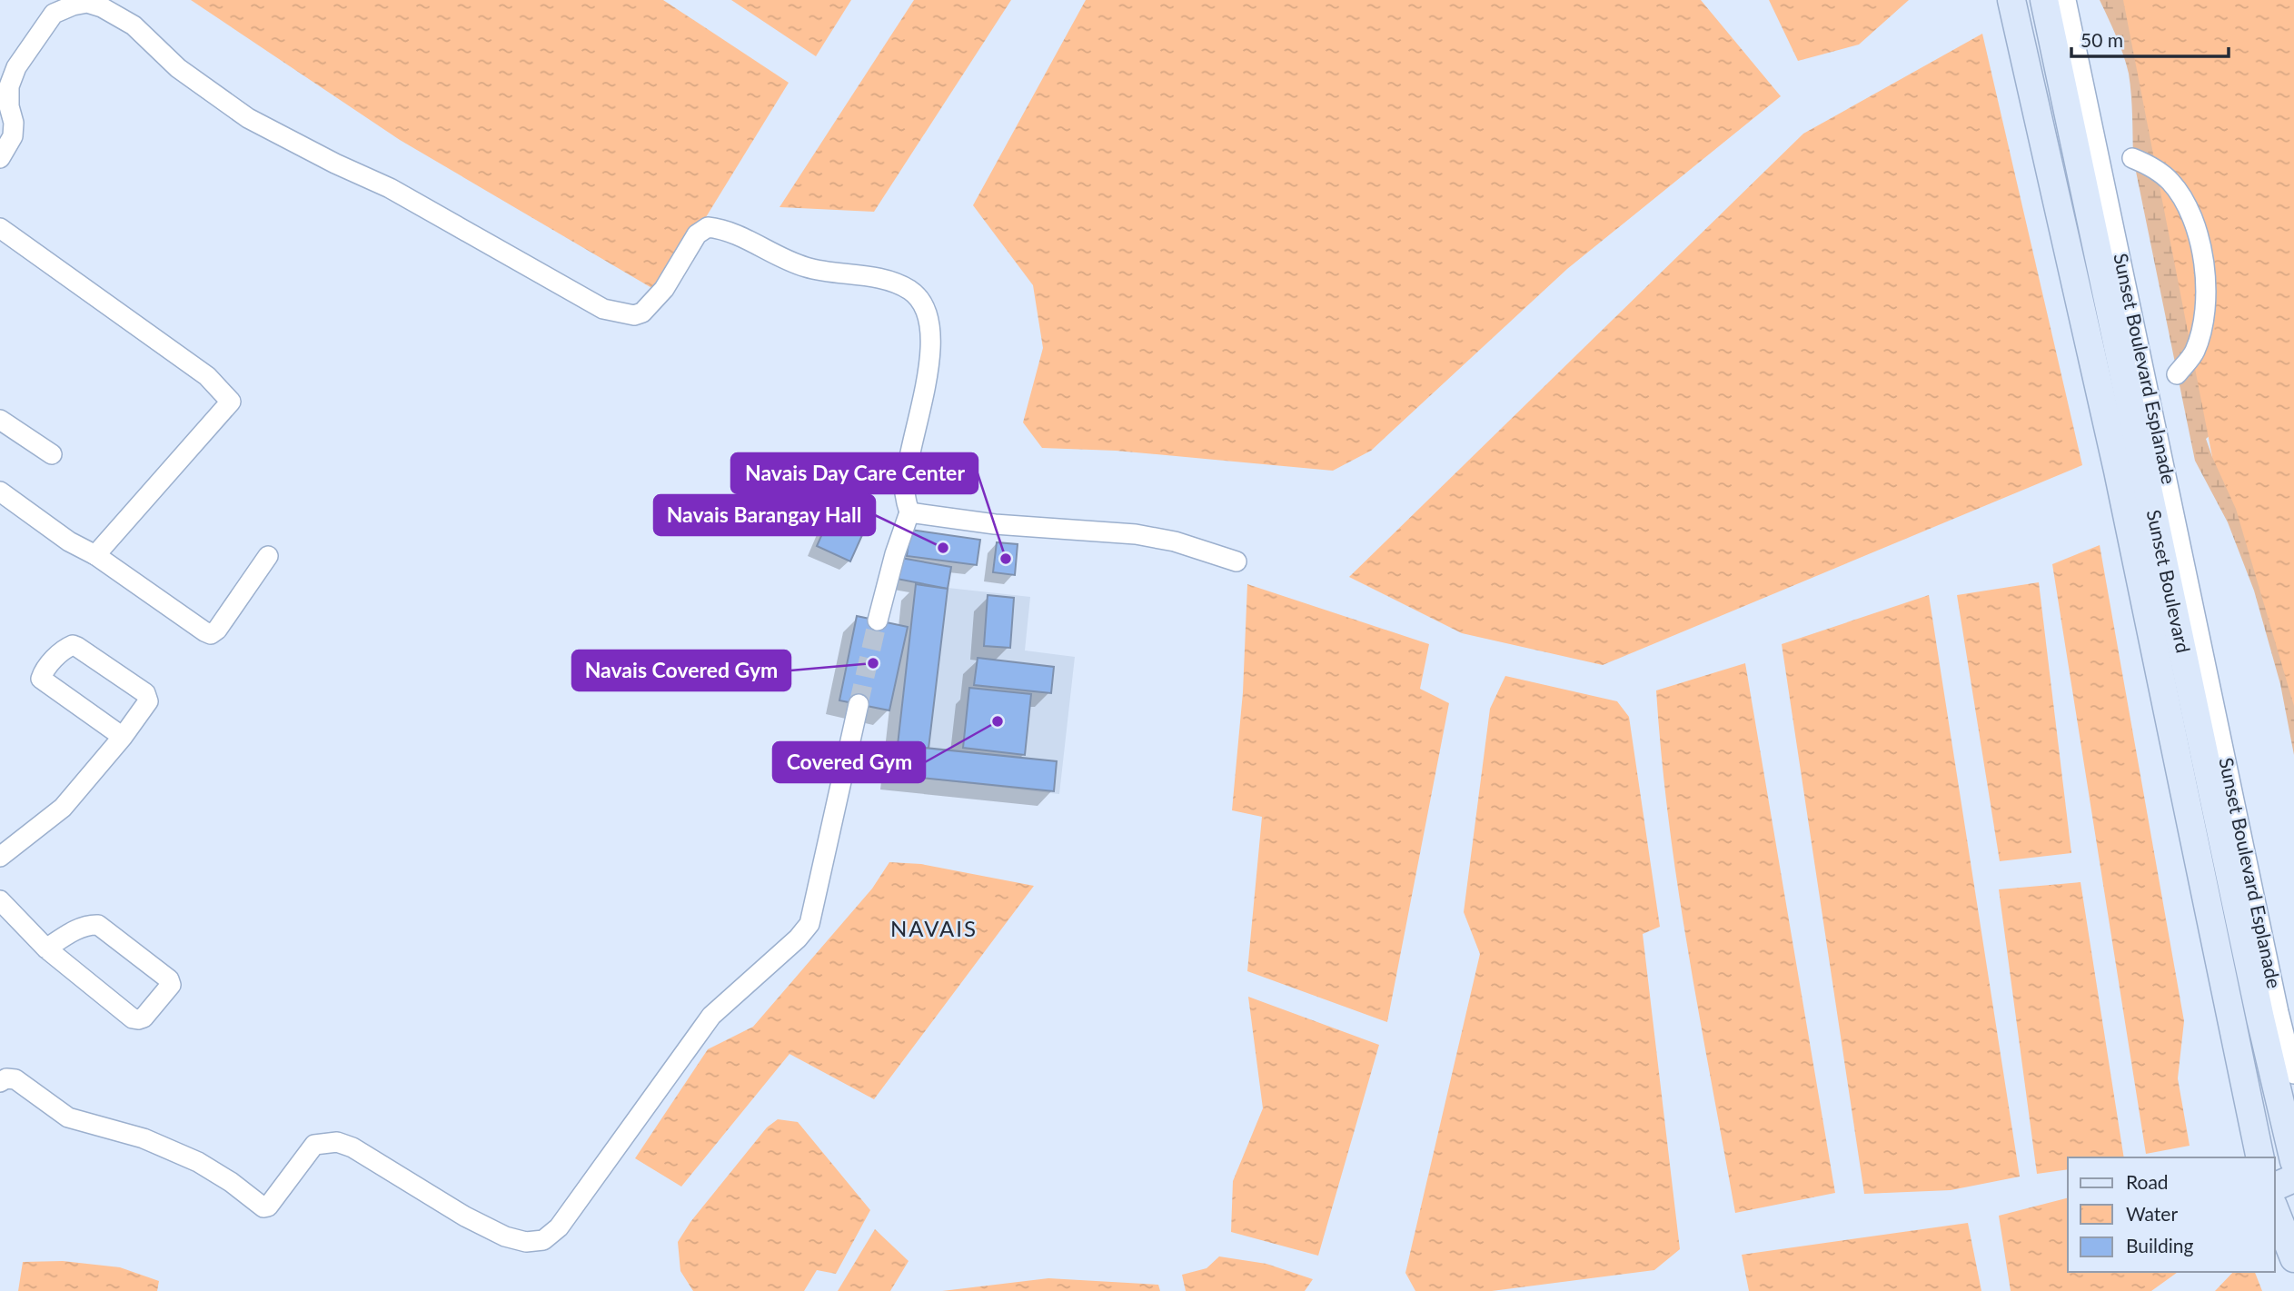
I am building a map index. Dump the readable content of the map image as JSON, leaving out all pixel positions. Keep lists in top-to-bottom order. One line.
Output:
{"streets":{"main road":["Sunset Boulevard"],"street":["Sunset Boulevard Esplanade"]},"districts":["NAVAIS"],"places":["Navais Barangay Hall","Navais Day Care Center","Navais Covered Gym","Covered Gym"],"legend":["Road","Water","Building"],"scale_bar":"50 m"}
